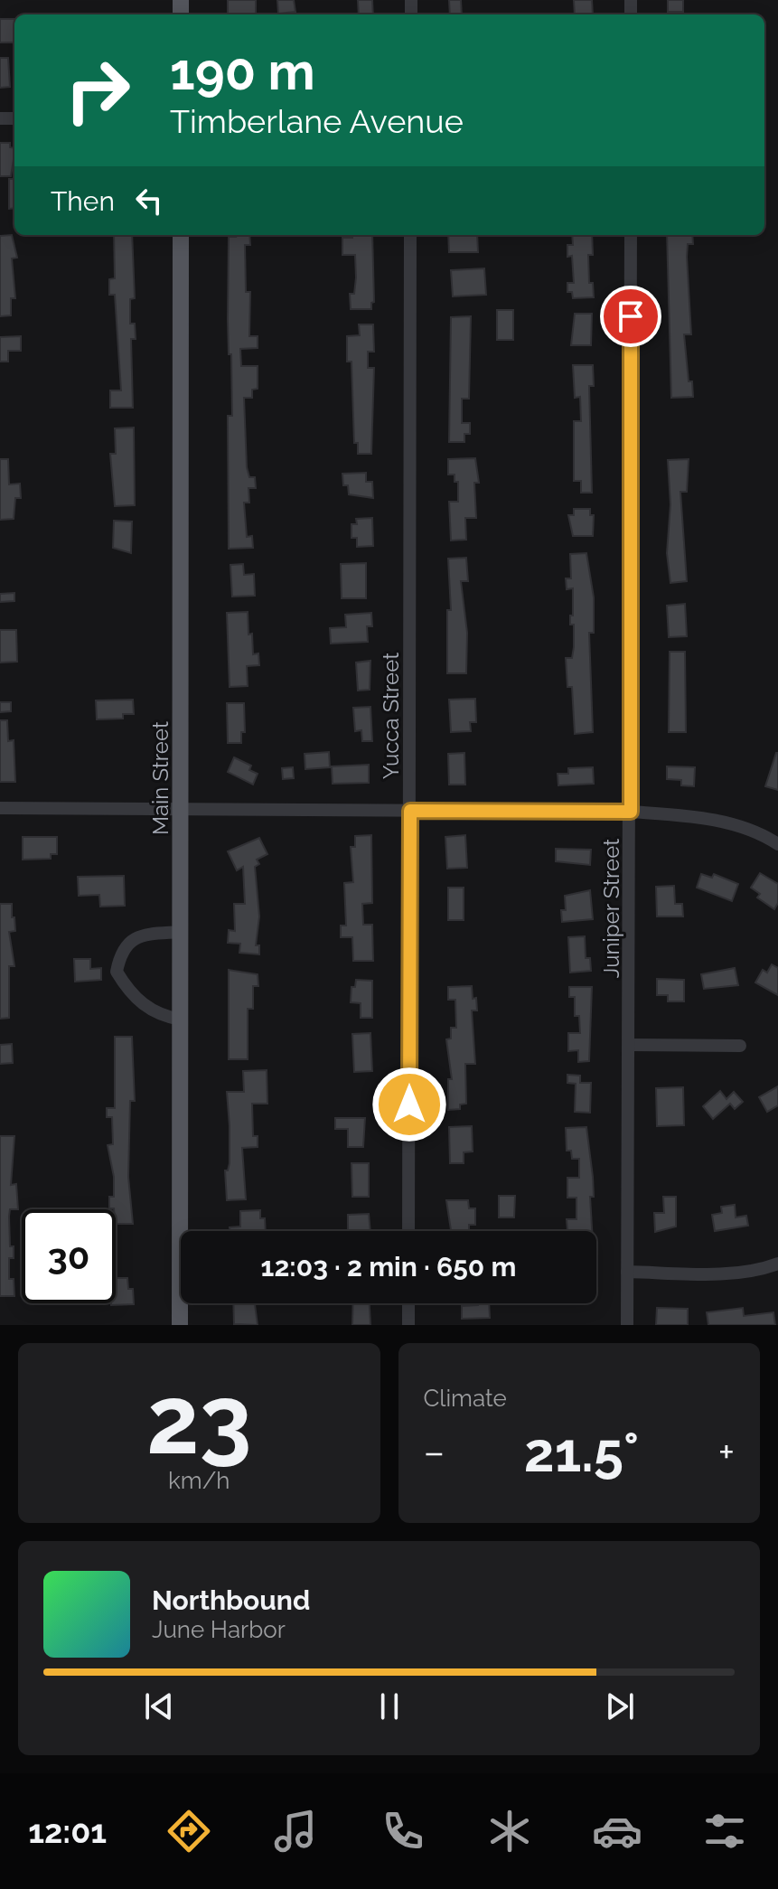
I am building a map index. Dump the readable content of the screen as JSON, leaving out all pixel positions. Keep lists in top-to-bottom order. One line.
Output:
{"streets":{"main road":["Main Street"],"street":["Yucca Street","Juniper Street"]},"page":{"turn":["190 m","Timberlane Avenue"],"then":"Then","limit":"30","trip":"12:03 · 2 min · 650 m","tile":[["23","km/h"],"Climate"],"heat":["−","21.5°","+"],"song":["Northbound","June Harbor"],"tabs":"12:01"}}
